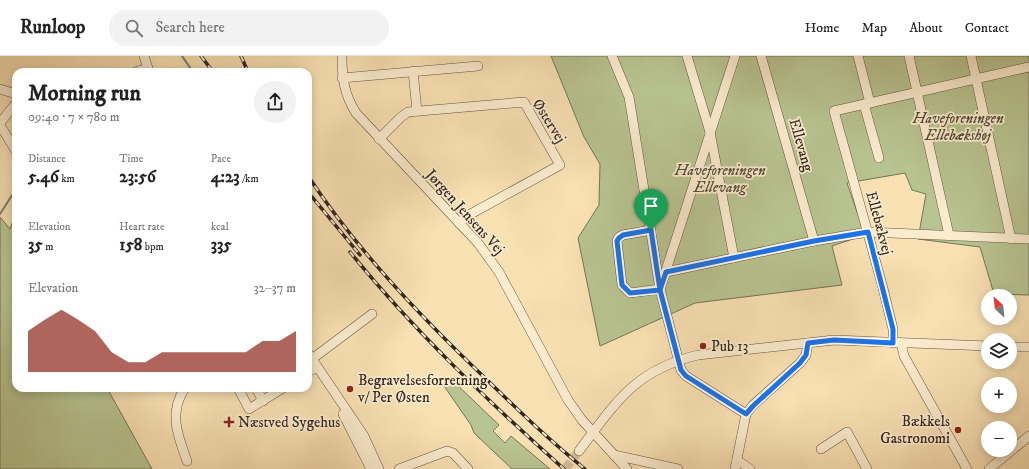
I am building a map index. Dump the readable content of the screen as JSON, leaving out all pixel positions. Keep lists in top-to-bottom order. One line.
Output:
{"streets":{"street":["Østervej","Ellevang","Jørgen Jensens Vej","Ellebækvej"]},"crossings":[["Østervej","Jørgen Jensens Vej"]],"parks":["Haveforeningen Ellebækshøj","Haveforeningen Ellevang"],"places":{"other":["Pub 13","Begravelsesforretning v/ Per Østen","Bækkels Gastronomi"],"health":["Næstved Sygehus"]},"north":"top left","page":{"header":"Runloop","search":"Search here","nav":["Home","Map","About","Contact"],"heading":["Morning run","09:40 · 7 × 780 m"],"stats":[["Distance","5.46 km"],["Time","23:56"],["Pace","4:23 /km"],["Elevation","35 m"],["Heart rate","158 bpm"],["kcal","335"]],"chart":["Elevation","32–37 m"],"map_buttons":["+","−"]}}
